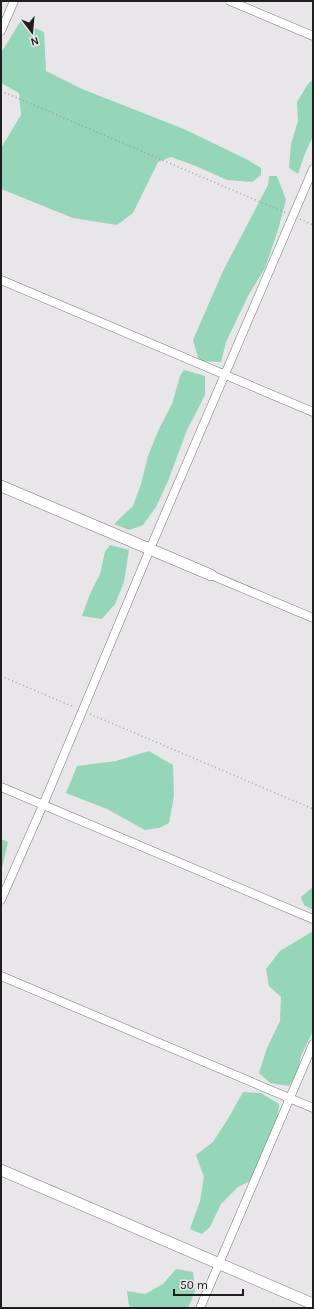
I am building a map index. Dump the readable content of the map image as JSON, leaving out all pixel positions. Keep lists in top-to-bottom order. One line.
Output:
{"scale_bar":"50 m","north":"bottom"}
